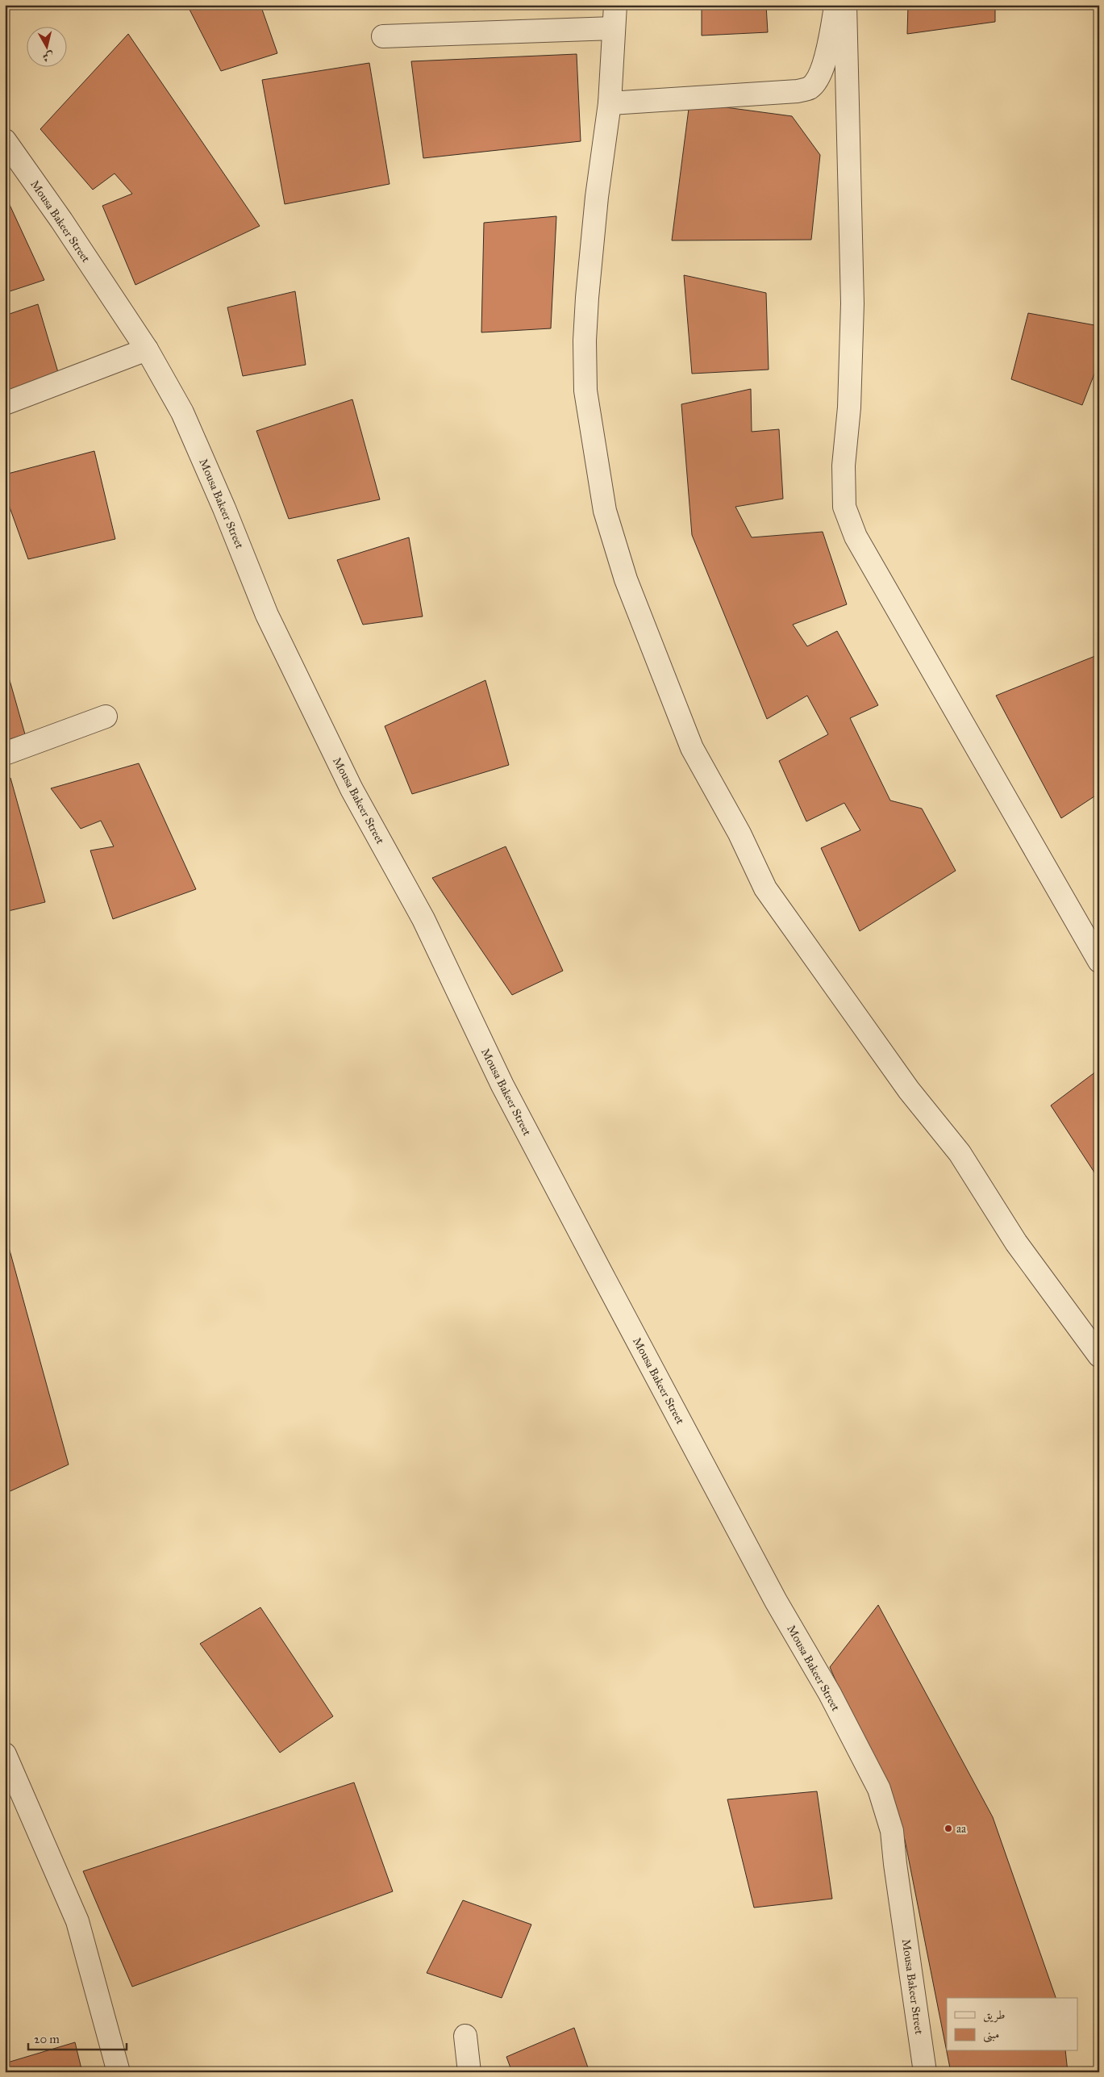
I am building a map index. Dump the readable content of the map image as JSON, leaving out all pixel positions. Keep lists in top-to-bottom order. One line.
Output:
{"streets":{"street":["Mousa Bakeer Street"]},"places":["aa"],"legend":["طريق","مبنى"],"scale_bar":"20 m","north":"bottom"}
